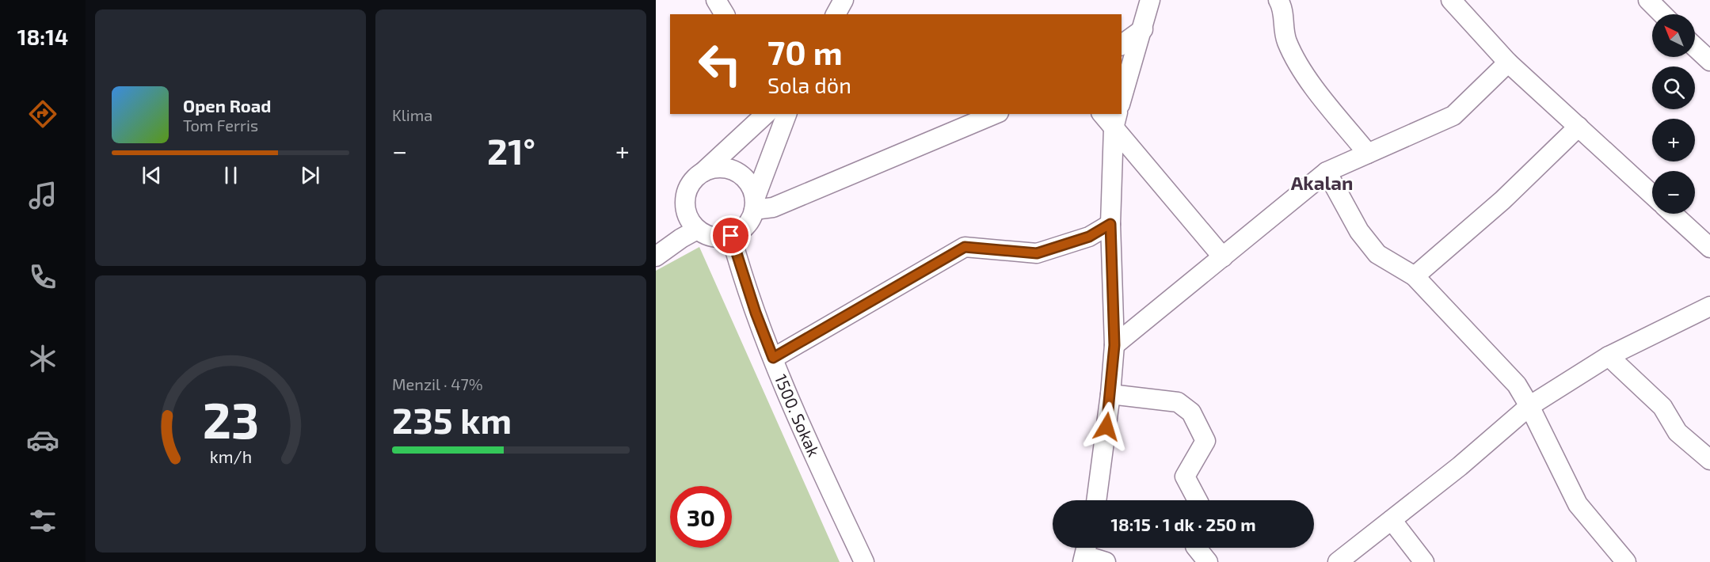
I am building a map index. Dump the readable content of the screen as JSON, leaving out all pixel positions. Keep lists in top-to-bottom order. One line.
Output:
{"streets":{"street":["1500. Sokak"]},"districts":["Akalan"],"north":"top left","page":{"tabs":"18:14","tile":["Klima",["Menzil · 47%","235 km"]],"map_buttons":["+","−"],"turn":["70 m","Sola dön"],"song":["Open Road","Tom Ferris"],"heat":["−","21°","+"],"limit":"30","trip":"18:15 · 1 dk · 250 m","gauge":["23","km/h"]}}
